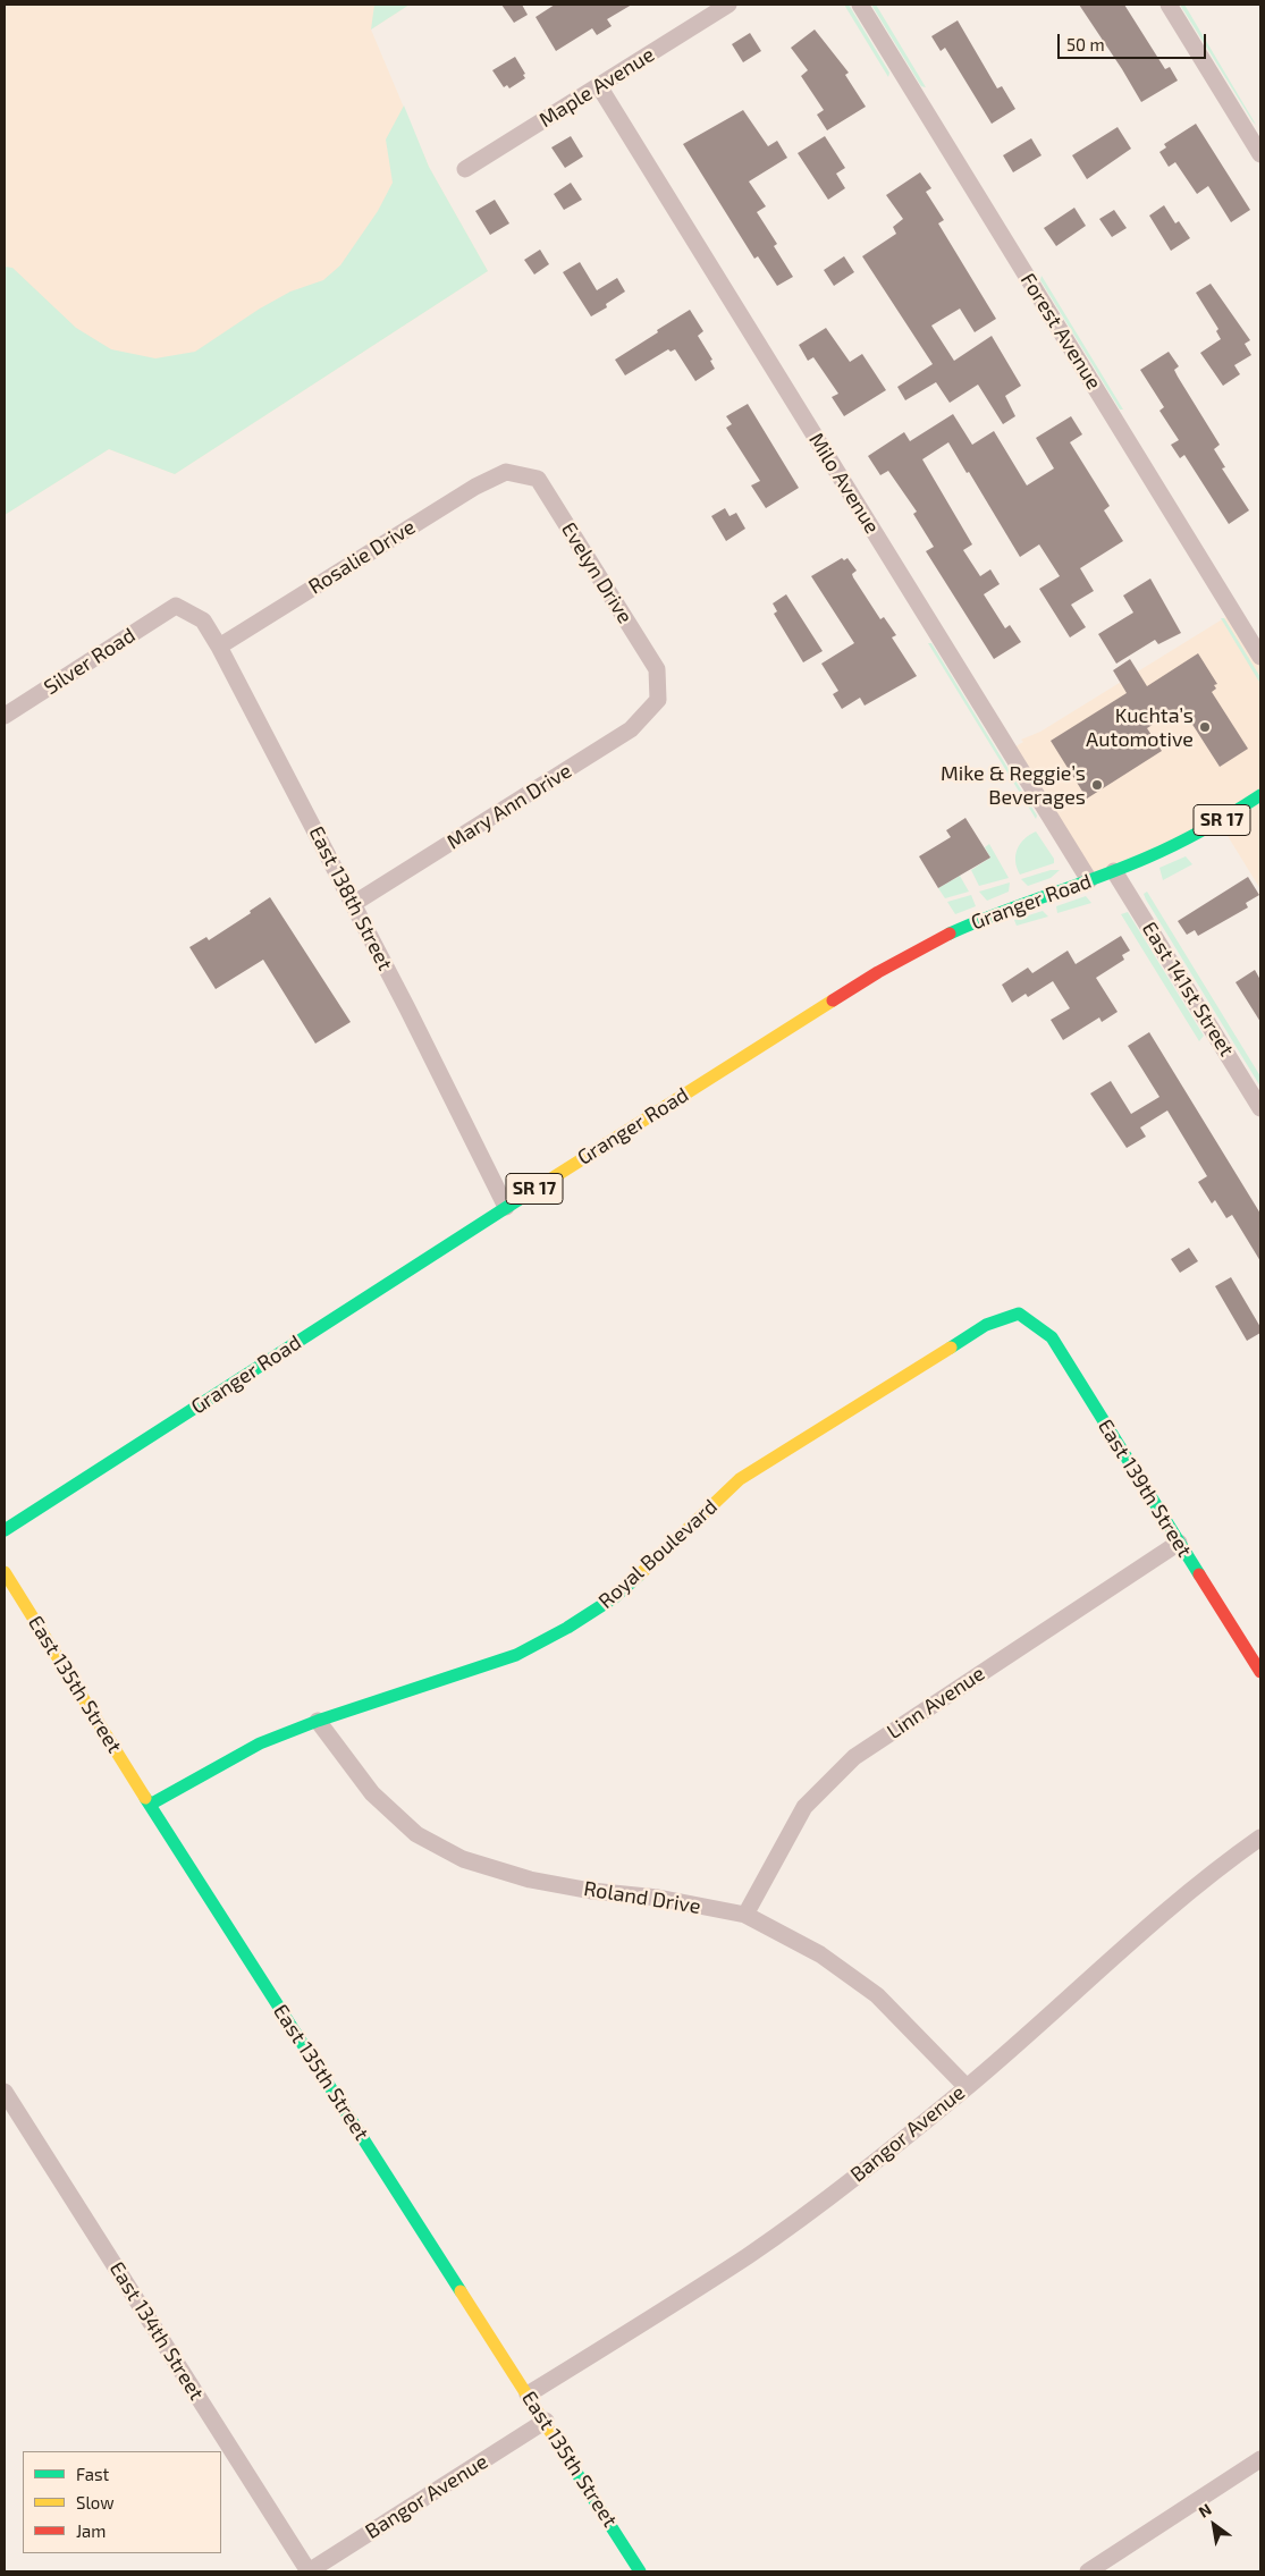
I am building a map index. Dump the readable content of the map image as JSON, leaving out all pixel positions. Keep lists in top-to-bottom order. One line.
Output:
{"streets":{"street":["Maple Avenue","Forest Avenue","Milo Avenue","Rosalie Drive","Evelyn Drive","Silver Road","Mary Ann Drive","SR 17","East 138th Street","Granger Road","East 141st Street","East 139th Street","Royal Boulevard","East 135th Street","Linn Avenue","Roland Drive","Bangor Avenue","East 134th Street"]},"crossings":[["Maple Avenue","Milo Avenue"],["Milo Avenue","Granger Road"],["Rosalie Drive","Evelyn Drive"],["Rosalie Drive","East 138th Street"],["Evelyn Drive","Mary Ann Drive"],["Silver Road","East 138th Street"],["Mary Ann Drive","East 138th Street"],["East 138th Street","Granger Road"],["Granger Road","East 141st Street"],["East 139th Street","Royal Boulevard"],["East 139th Street","Linn Avenue"],["Royal Boulevard","East 135th Street"],["Royal Boulevard","Roland Drive"],["East 135th Street","Bangor Avenue"],["Linn Avenue","Roland Drive"],["Roland Drive","Bangor Avenue"],["Bangor Avenue","East 134th Street"]],"places":["Kuchta’s Automotive","Mike & Reggie’s Beverages"],"legend":["Fast","Slow","Jam"],"scale_bar":"50 m","north":"top left"}
